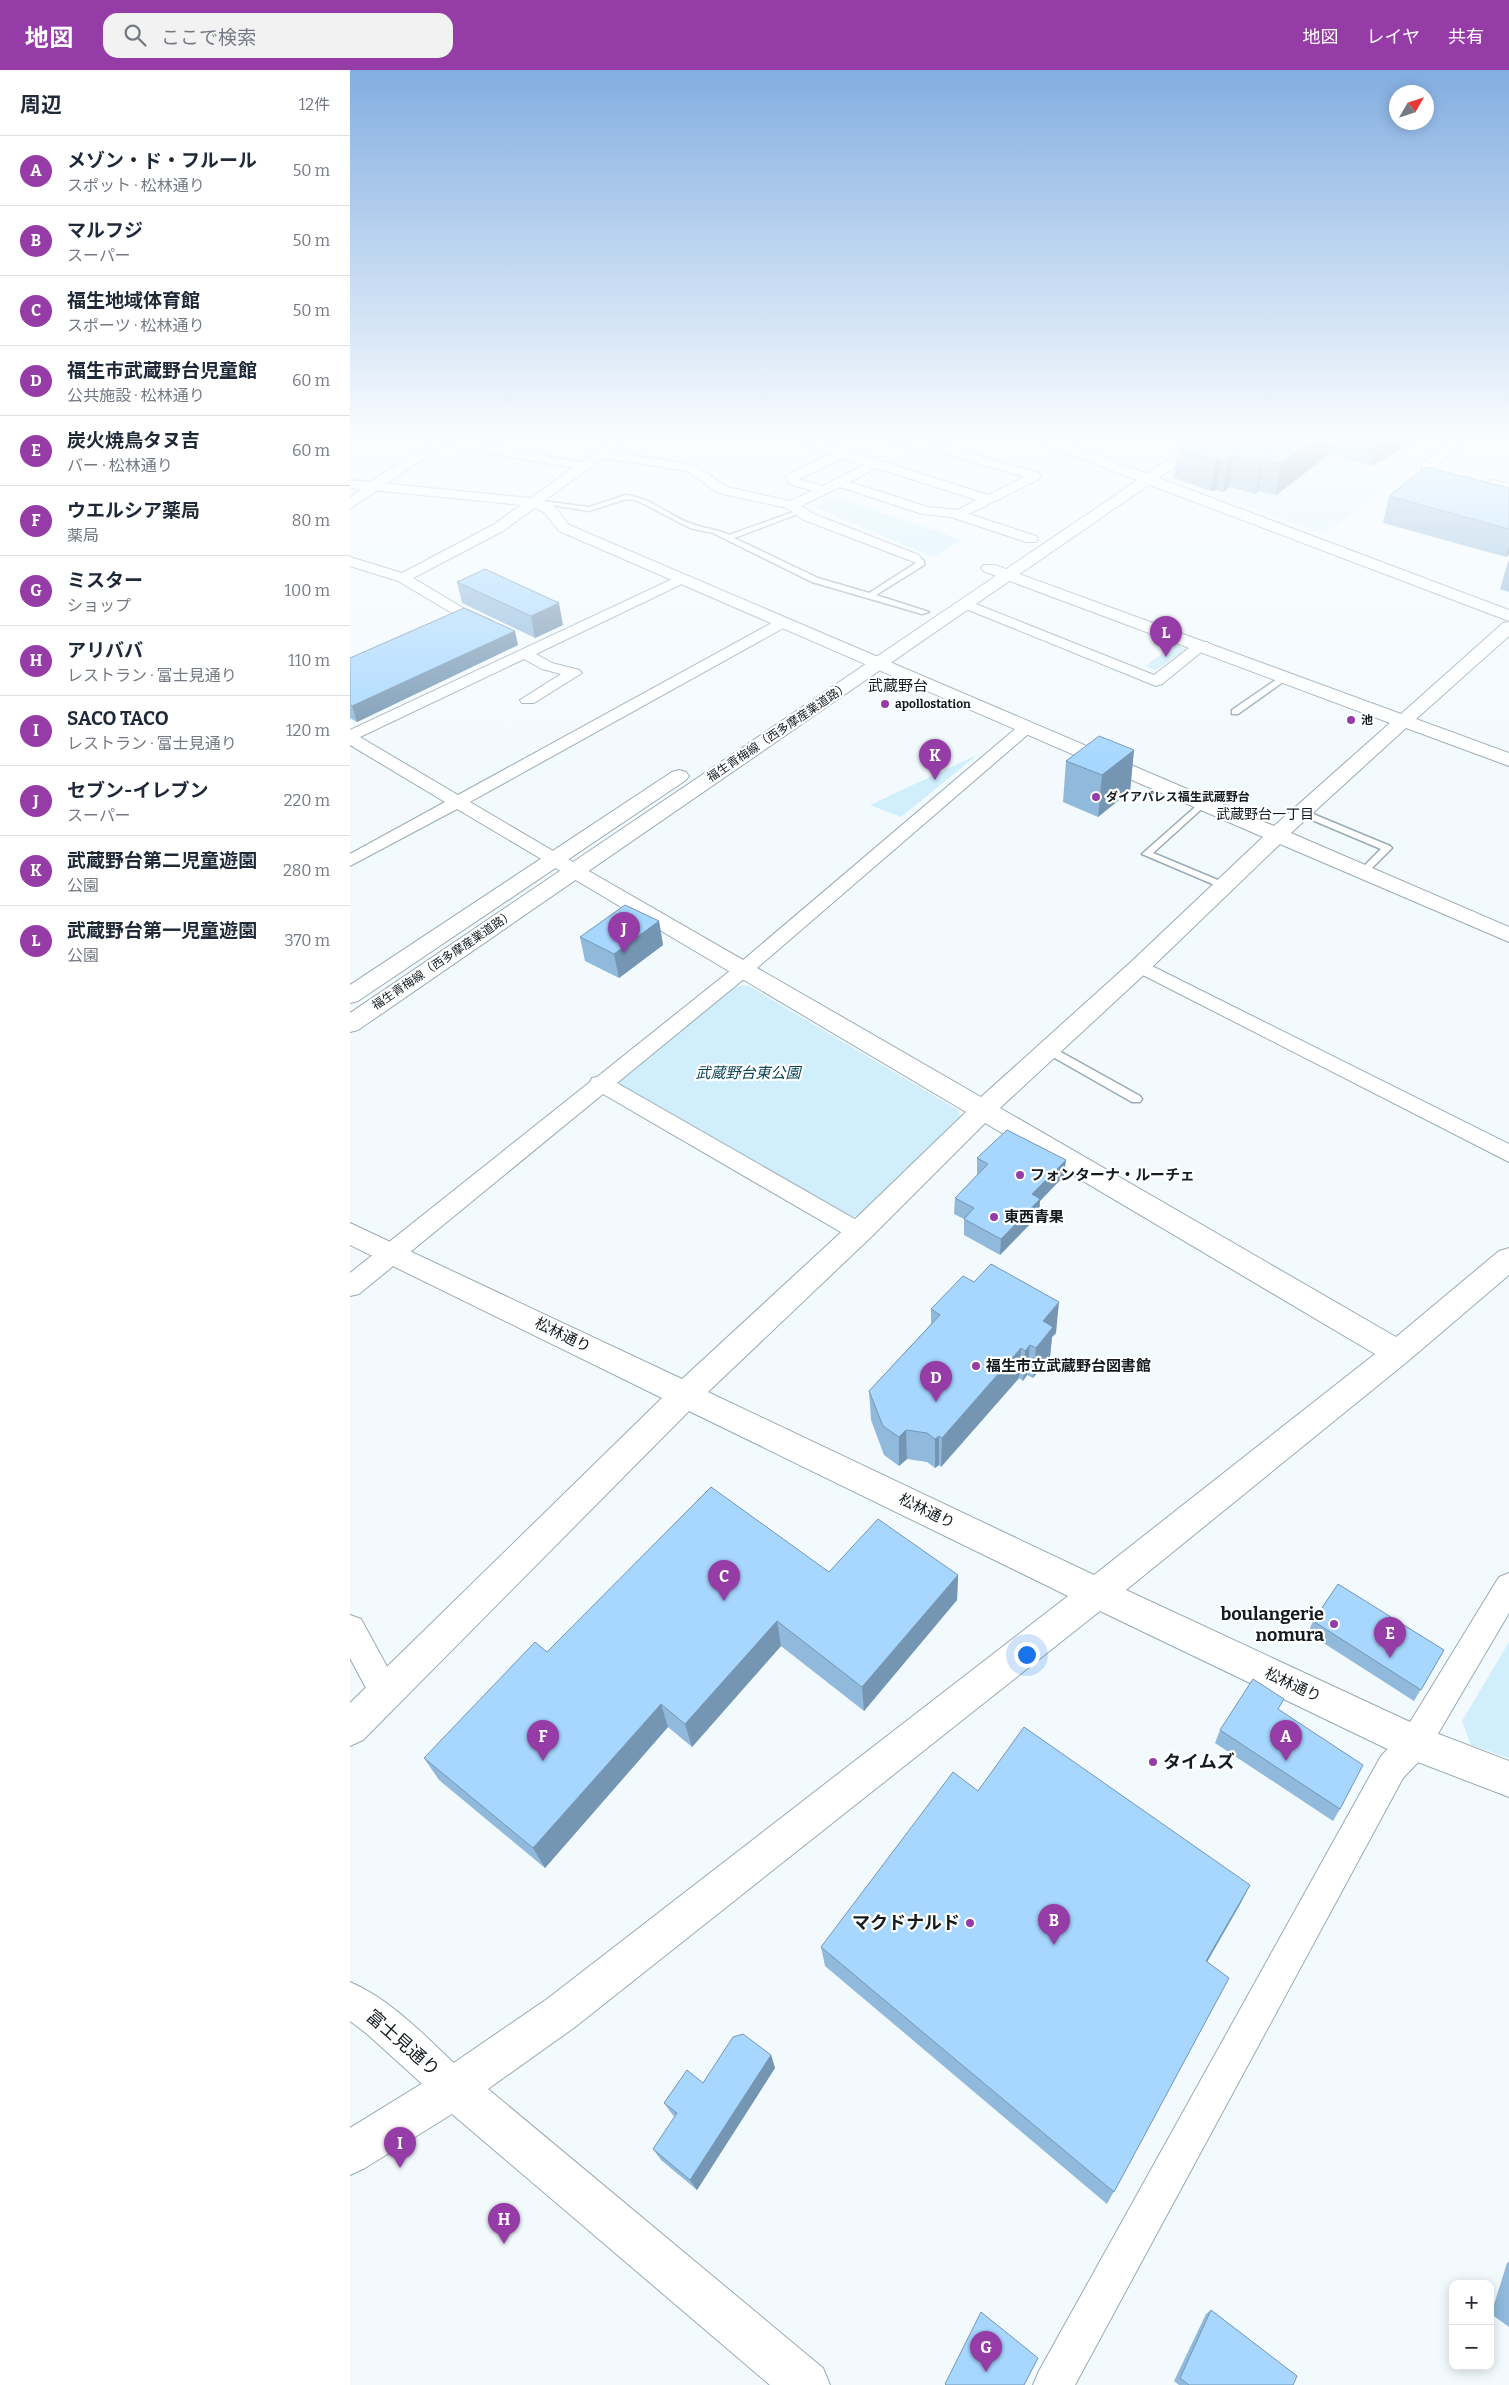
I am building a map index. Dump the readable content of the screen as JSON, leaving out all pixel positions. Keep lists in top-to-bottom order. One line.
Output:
{"streets":{"street":["福生青梅線（西多摩産業道路）","松林通り","富士見通り"]},"districts":["武蔵野台","武蔵野台一丁目"],"parks":["武蔵野台東公園"],"places":["apollostation","池","ダイアパレス福生武蔵野台","フォンターナ・ルーチェ","東西青果","福生市立武蔵野台図書館","boulangerie nomura","タイムズ","マクドナルド"],"north":"top right","page":{"header":"地図","search":"ここで検索","nav":["地図","レイヤ","共有"],"heading":["周辺","12件"],"list":[{"mark":"A","name":"メゾン・ド・フルール","note":"スポット · 松林通り","value":"50 m"},{"mark":"B","name":"マルフジ","note":"スーパー","value":"50 m"},{"mark":"C","name":"福生地域体育館","note":"スポーツ · 松林通り","value":"50 m"},{"mark":"D","name":"福生市武蔵野台児童館","note":"公共施設 · 松林通り","value":"60 m"},{"mark":"E","name":"炭火焼鳥タヌ吉","note":"バー · 松林通り","value":"60 m"},{"mark":"F","name":"ウエルシア薬局","note":"薬局","value":"80 m"},{"mark":"G","name":"ミスター","note":"ショップ","value":"100 m"},{"mark":"H","name":"アリババ","note":"レストラン · 富士見通り","value":"110 m"},{"mark":"I","name":"SACO TACO","note":"レストラン · 富士見通り","value":"120 m"},{"mark":"J","name":"セブン-イレブン","note":"スーパー","value":"220 m"},{"mark":"K","name":"武蔵野台第二児童遊園","note":"公園","value":"280 m"},{"mark":"L","name":"武蔵野台第一児童遊園","note":"公園","value":"370 m"}],"pins":["L","K","J","D","C","E","A","F","B","I","H","G"],"map_buttons":["+","−"]}}
